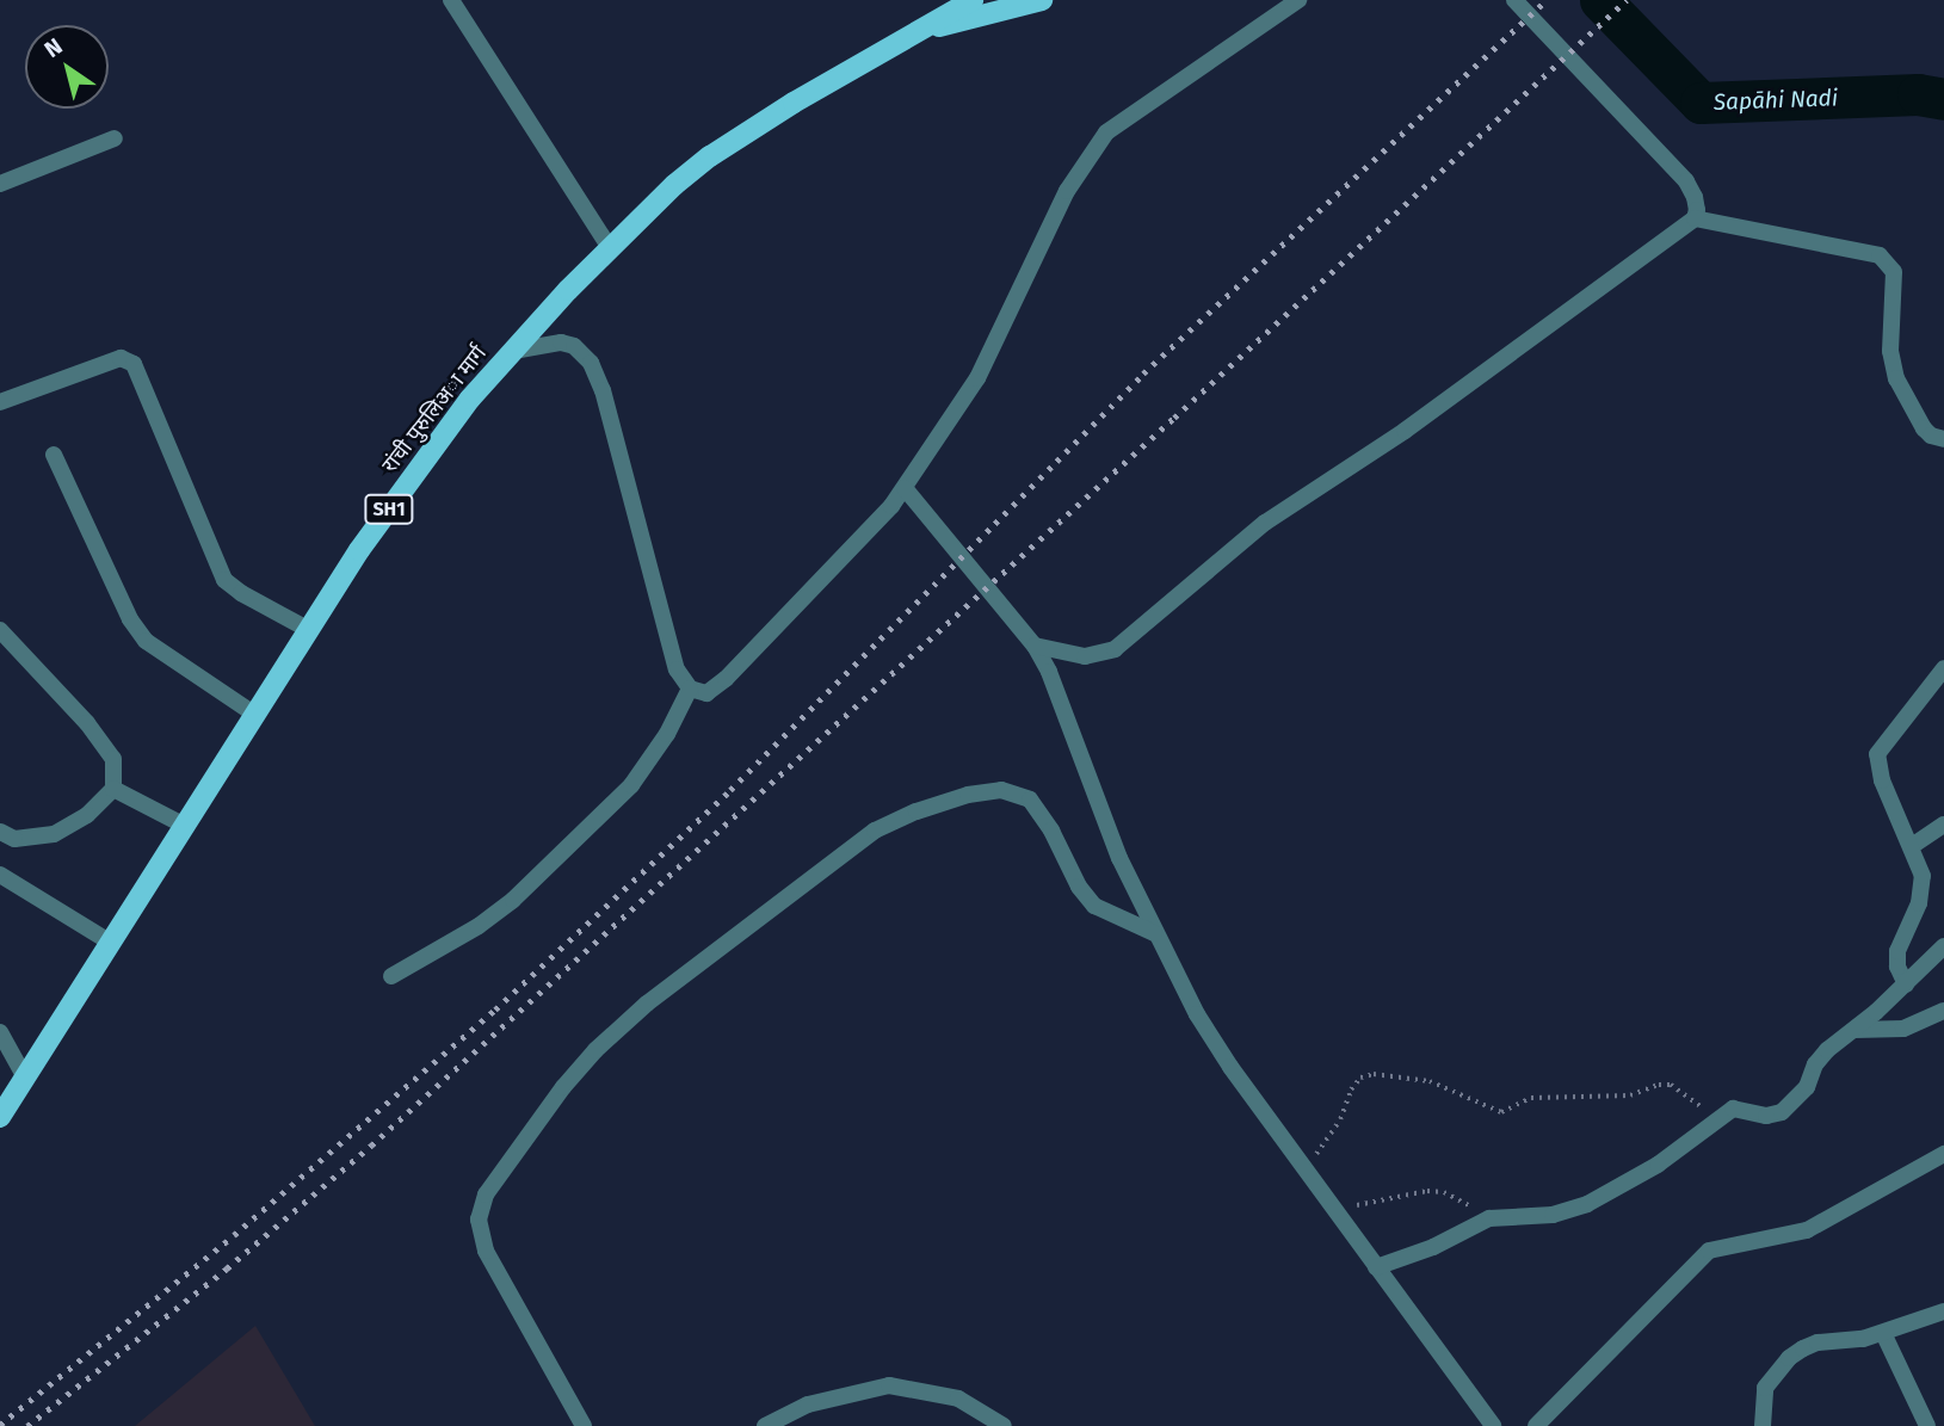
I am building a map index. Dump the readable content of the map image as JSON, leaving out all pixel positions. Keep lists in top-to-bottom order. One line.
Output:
{"streets":{"main road":["रांची पुरुलिअा मार्ग","SH1"]},"crossings":[["रांची पुरुलिअा मार्ग","SH1"]],"water":["Sapāhi Nadi"],"north":"top left"}
